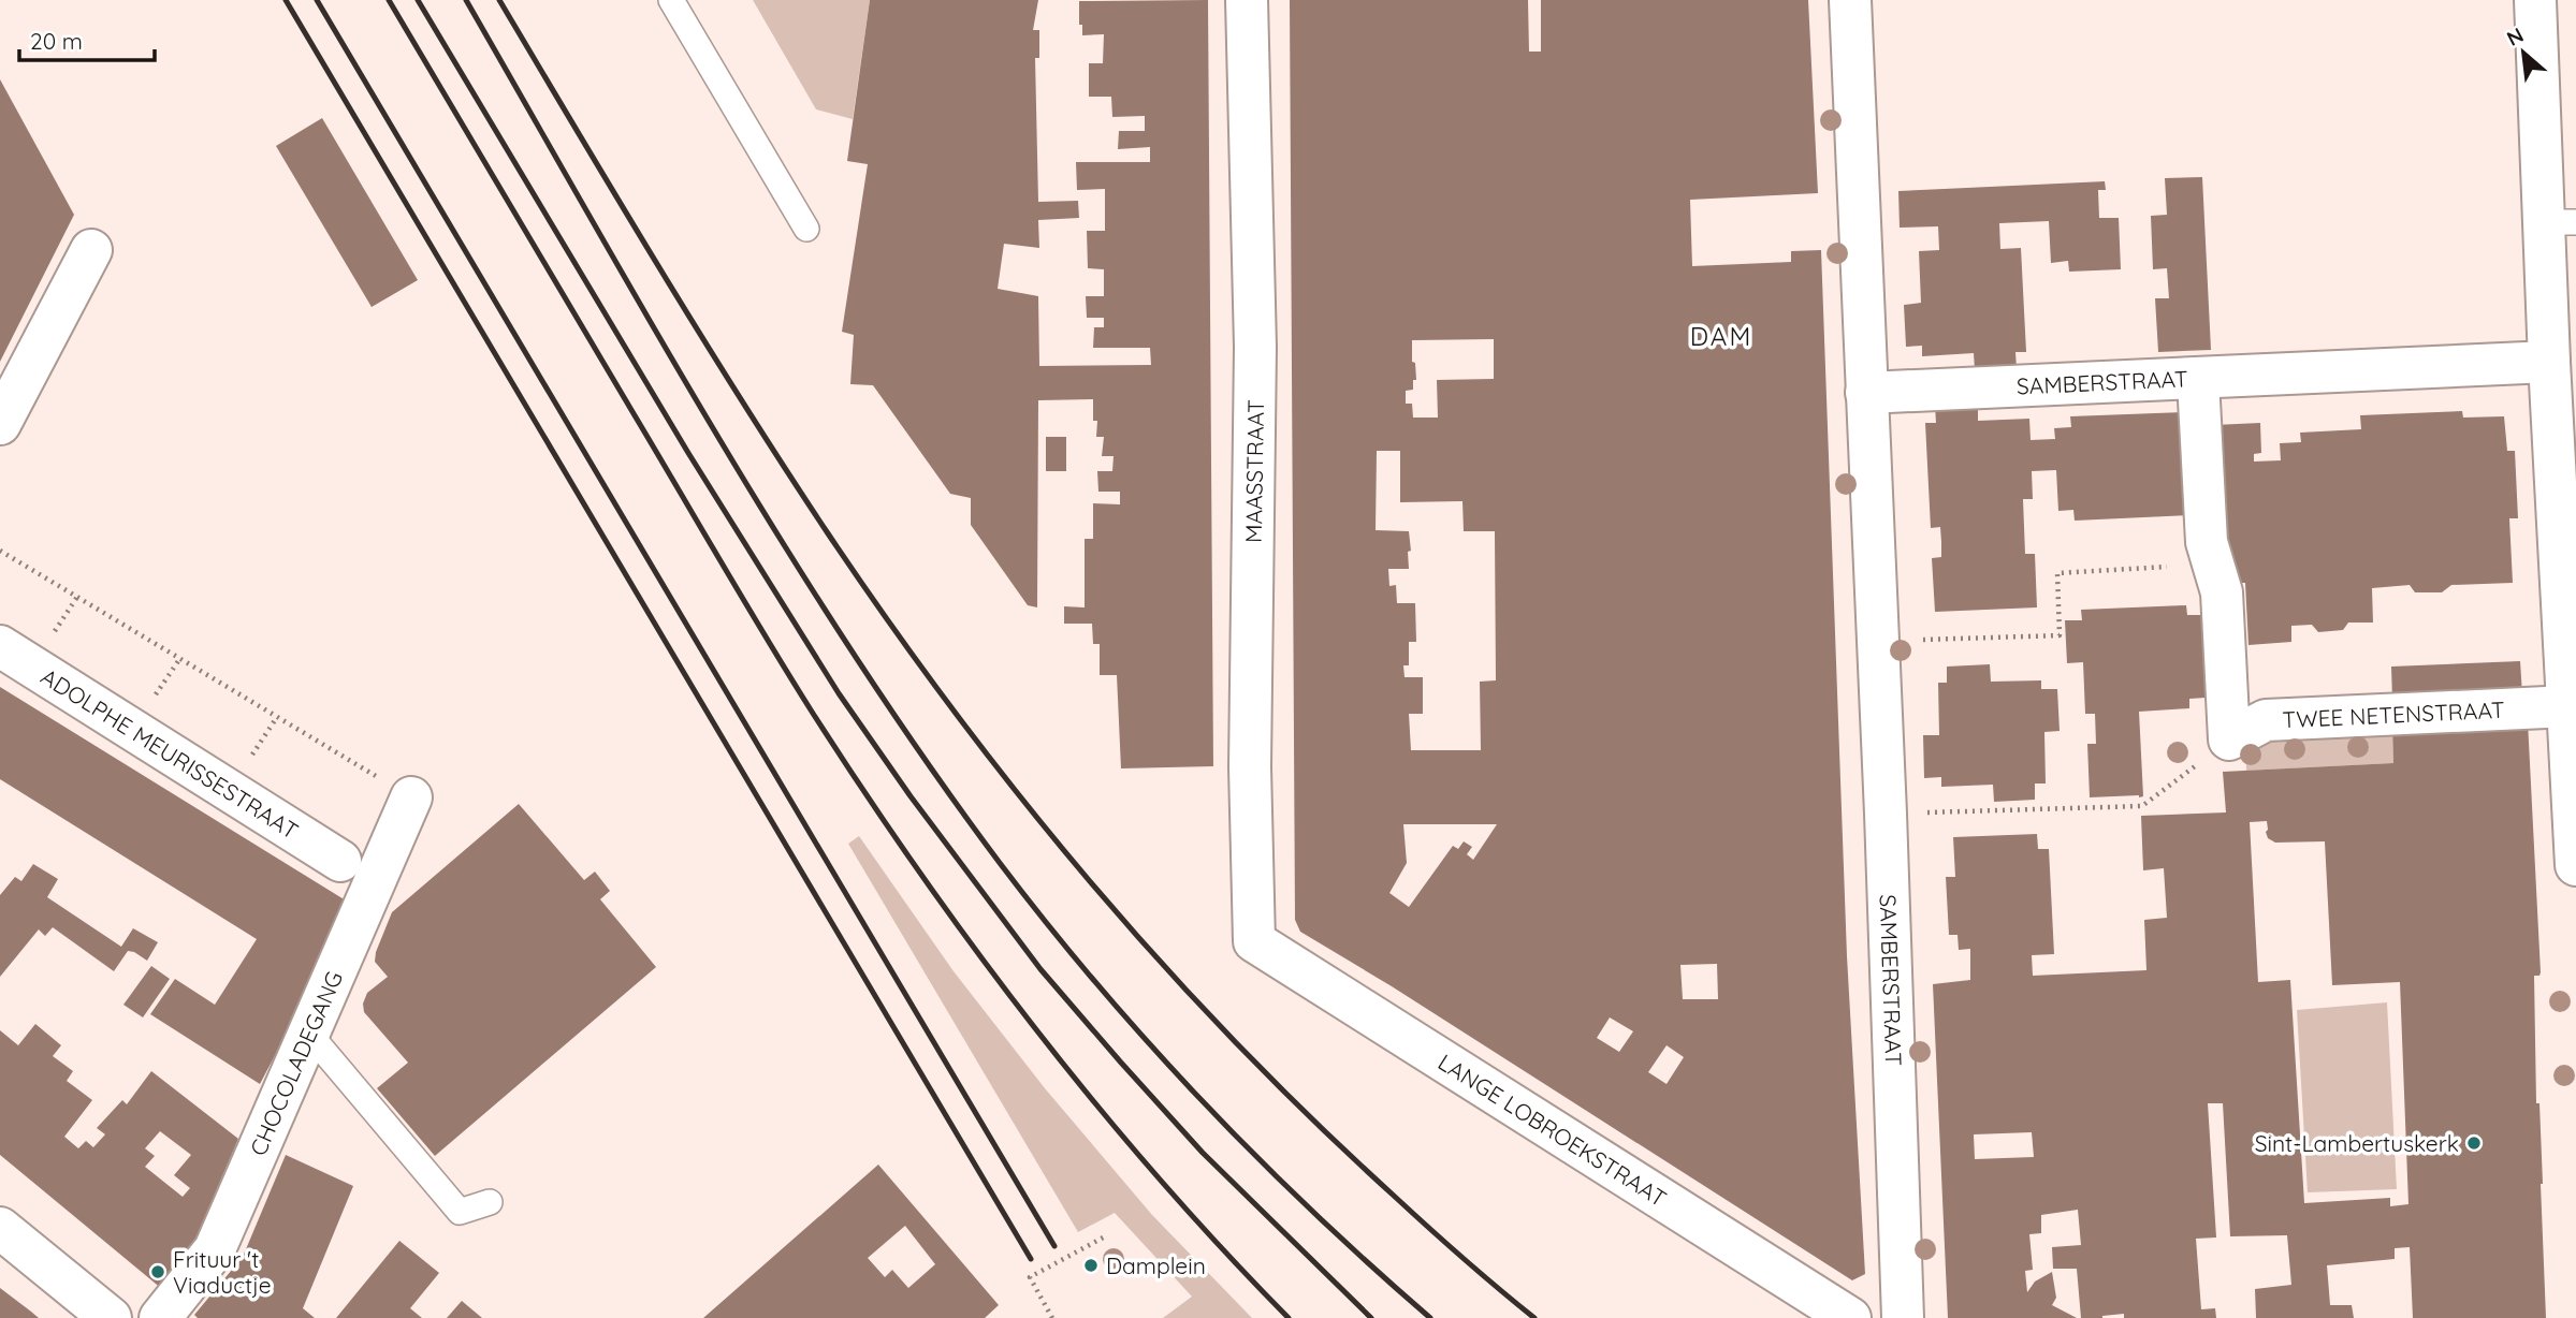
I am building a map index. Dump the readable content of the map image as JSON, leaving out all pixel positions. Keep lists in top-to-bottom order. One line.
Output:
{"streets":{"street":["SAMBERSTRAAT","MAASSTRAAT","TWEE NETENSTRAAT","ADOLPHE MEURISSESTRAAT","CHOCOLADEGANG","LANGE LOBROEKSTRAAT"]},"crossings":[["SAMBERSTRAAT","TWEE NETENSTRAAT"],["MAASSTRAAT","LANGE LOBROEKSTRAAT"]],"districts":["DAM"],"places":["Sint-Lambertuskerk","Damplein","Frituur 't Viaductje"],"scale_bar":"20 m","north":"top left"}
